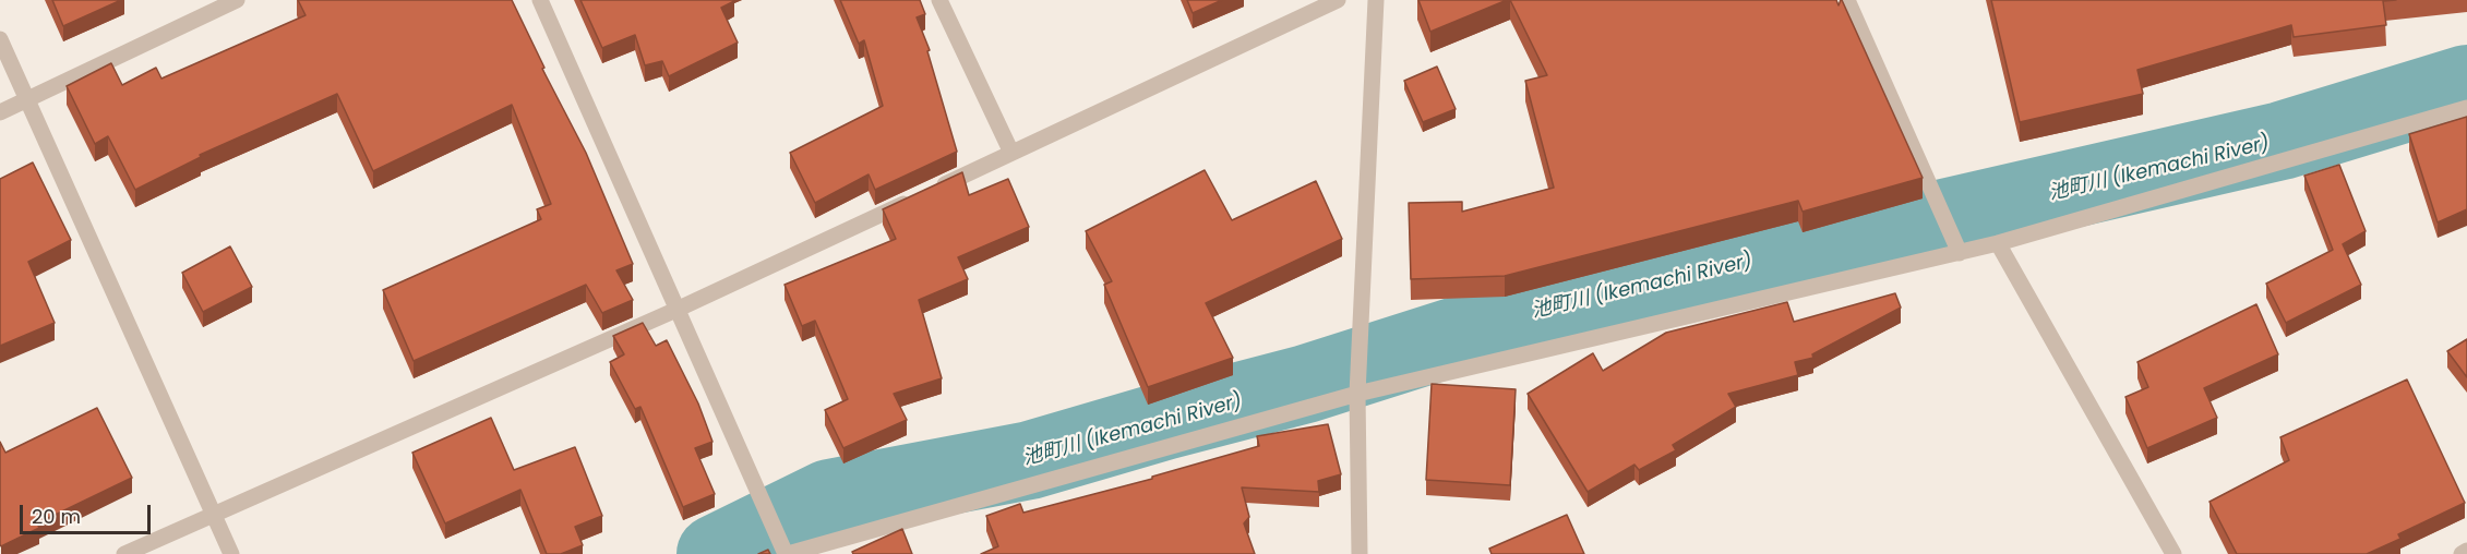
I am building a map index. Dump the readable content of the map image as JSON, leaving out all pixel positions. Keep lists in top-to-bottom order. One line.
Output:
{"water":["池町川 (Ikemachi River)"],"scale_bar":"20 m"}
